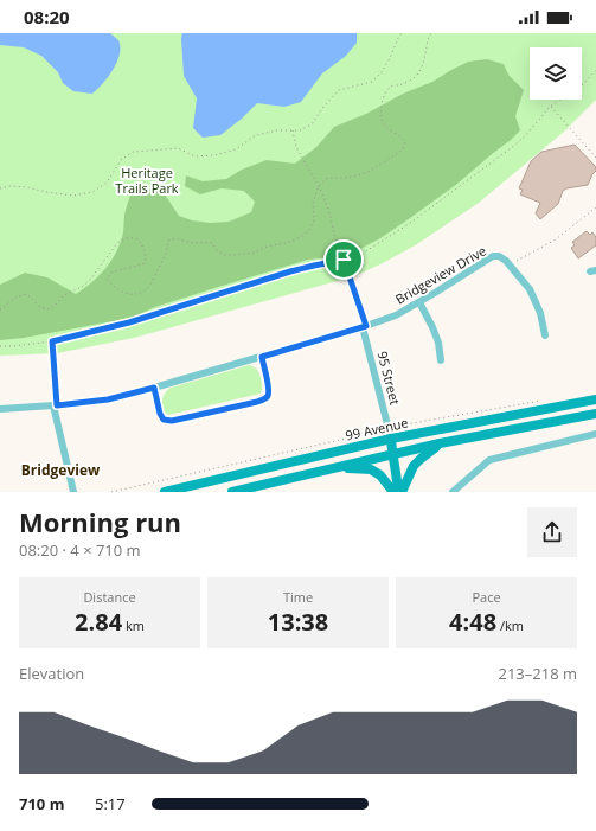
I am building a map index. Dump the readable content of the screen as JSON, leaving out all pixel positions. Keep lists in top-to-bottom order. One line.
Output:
{"streets":{"main road":["95 Street","99 Avenue"],"street":["Bridgeview Drive"]},"crossings":[["Bridgeview Drive","95 Street"],["95 Street","99 Avenue"]],"districts":["Bridgeview"],"parks":["Heritage Trails Park"],"page":{"status":"08:20","heading":["Morning run","08:20 · 4 × 710 m"],"stats":[["Distance","2.84 km"],["Time","13:38"],["Pace","4:48 /km"]],"chart":["Elevation","213–218 m"],"list":[{"name":"710 m","note":"5:17"}]}}
